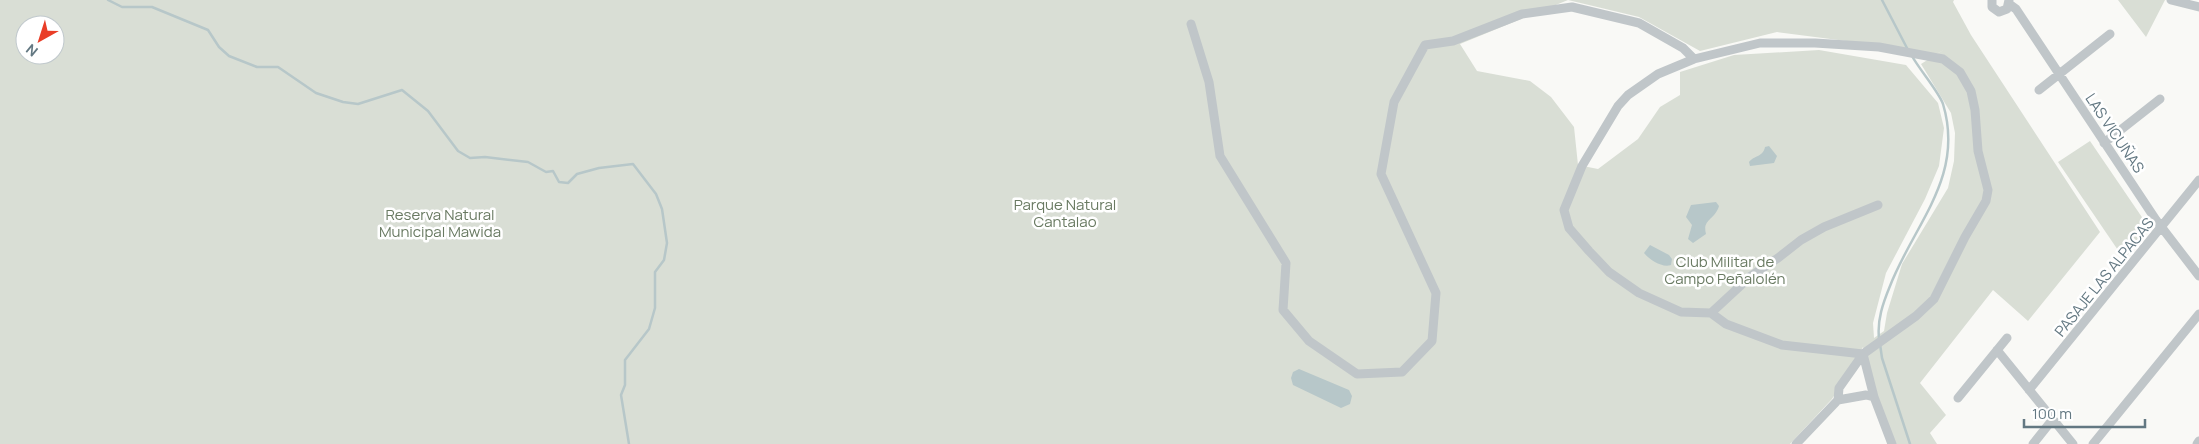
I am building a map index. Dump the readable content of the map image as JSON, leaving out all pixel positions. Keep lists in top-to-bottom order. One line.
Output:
{"streets":{"street":["LAS VICUÑAS","PASAJE LAS ALPACAS"]},"crossings":[["LAS VICUÑAS","PASAJE LAS ALPACAS"]],"parks":["Parque Natural Cantalao","Reserva Natural Municipal Mawida","Club Militar de Campo Peñalolén"],"scale_bar":"100 m","north":"bottom left"}
